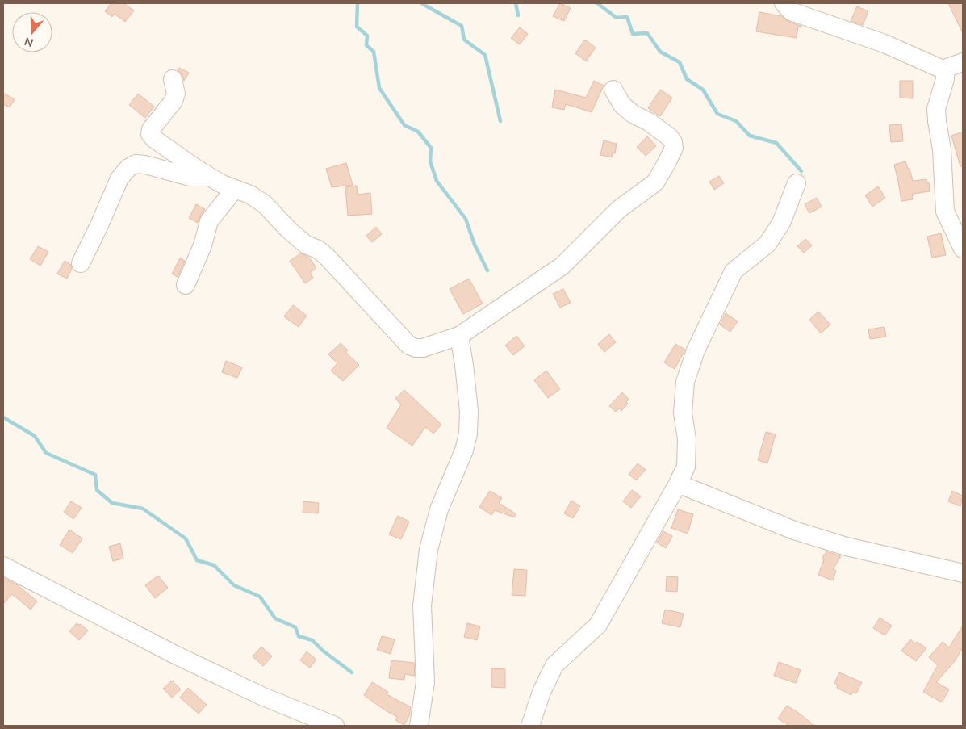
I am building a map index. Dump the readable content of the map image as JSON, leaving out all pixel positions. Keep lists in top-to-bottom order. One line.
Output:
{"north":"bottom"}
